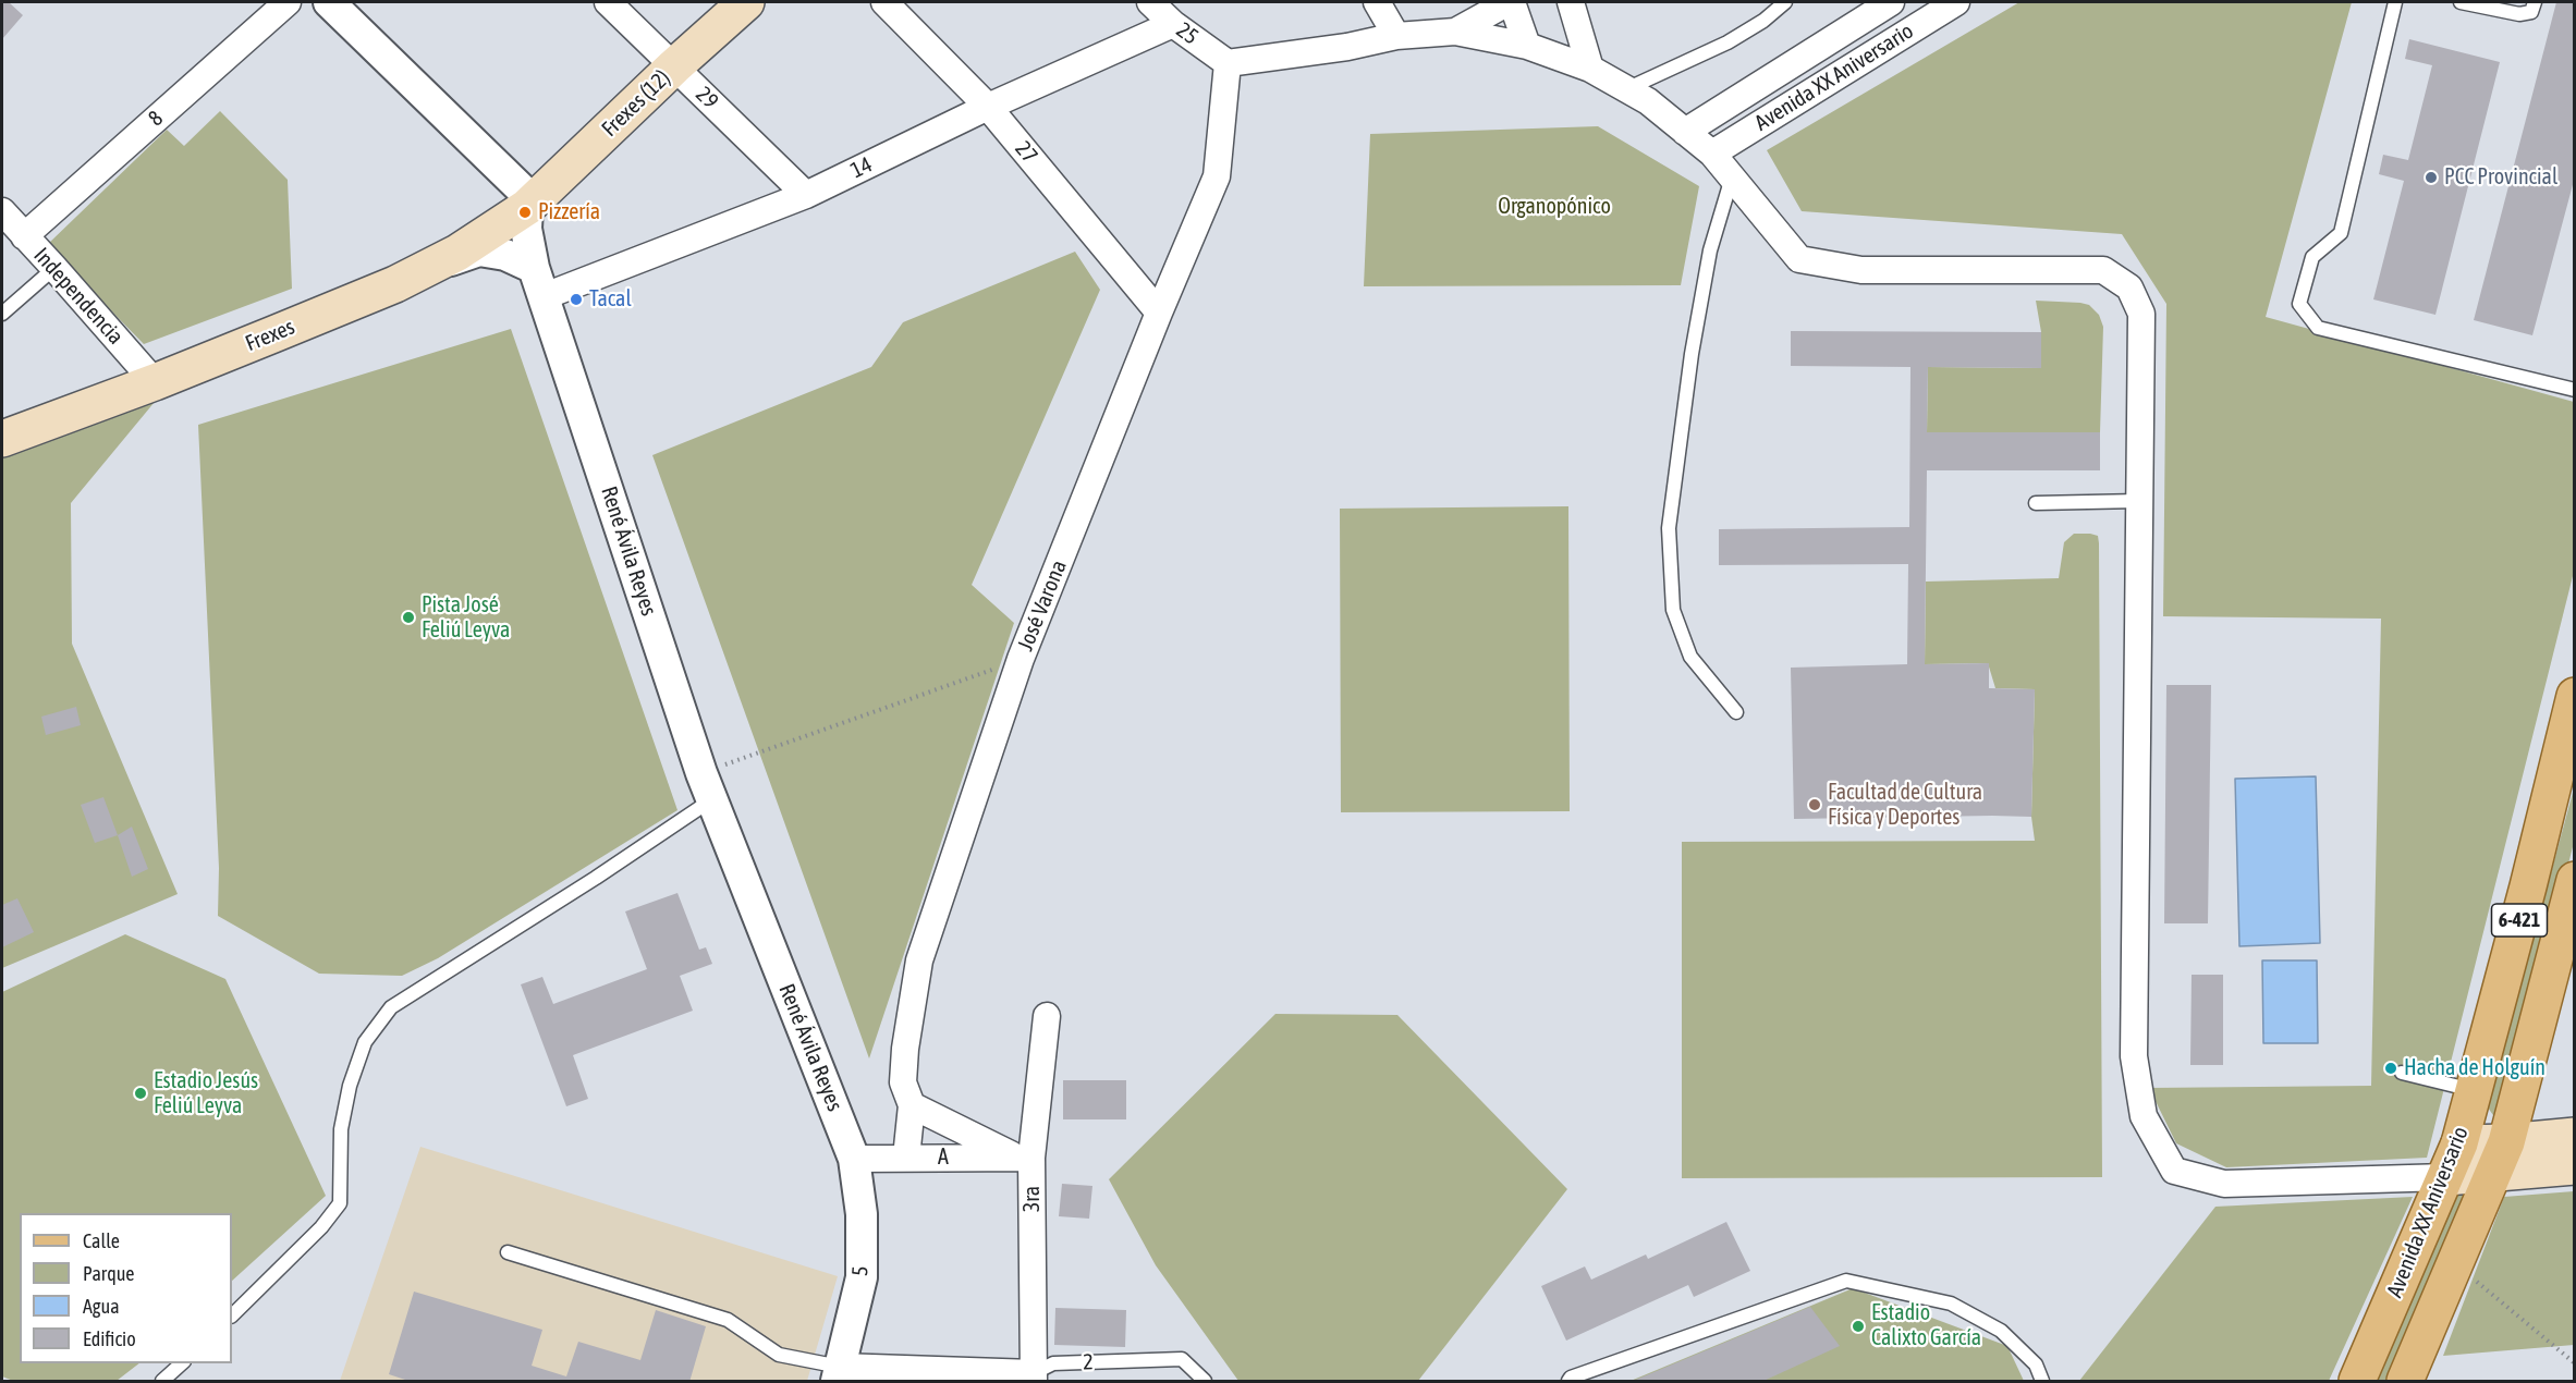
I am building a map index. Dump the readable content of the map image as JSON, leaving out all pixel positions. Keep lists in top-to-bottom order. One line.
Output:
{"streets":{"main road":["Avenida XX Aniversario","Frexes (12)","Frexes","6-421"],"street":["25","29","8","27","14","Independencia","René Ávila Reyes","José Varona","A","3ra","5","2"]},"crossings":[["25","14"],["25","José Varona"],["29","Frexes (12)"],["29","14"],["Frexes (12)","Frexes"],["Frexes (12)","René Ávila Reyes"],["8","Independencia"],["27","14"],["27","José Varona"],["14","René Ávila Reyes"],["Independencia","Frexes"],["Frexes","René Ávila Reyes"],["René Ávila Reyes","A"],["René Ávila Reyes","5"],["José Varona","A"],["A","3ra"],["A","5"],["3ra","2"],["5","2"]],"parks":["Organopónico"],"places":["PCC Provincial","Pizzería","Tacal","Pista José Feliú Leyva","Facultad de Cultura Física y Deportes","Hacha de Holguín","Estadio Jesús Feliú Leyva","Estadio Calixto García"],"legend":["Calle","Parque","Agua","Edificio"]}
